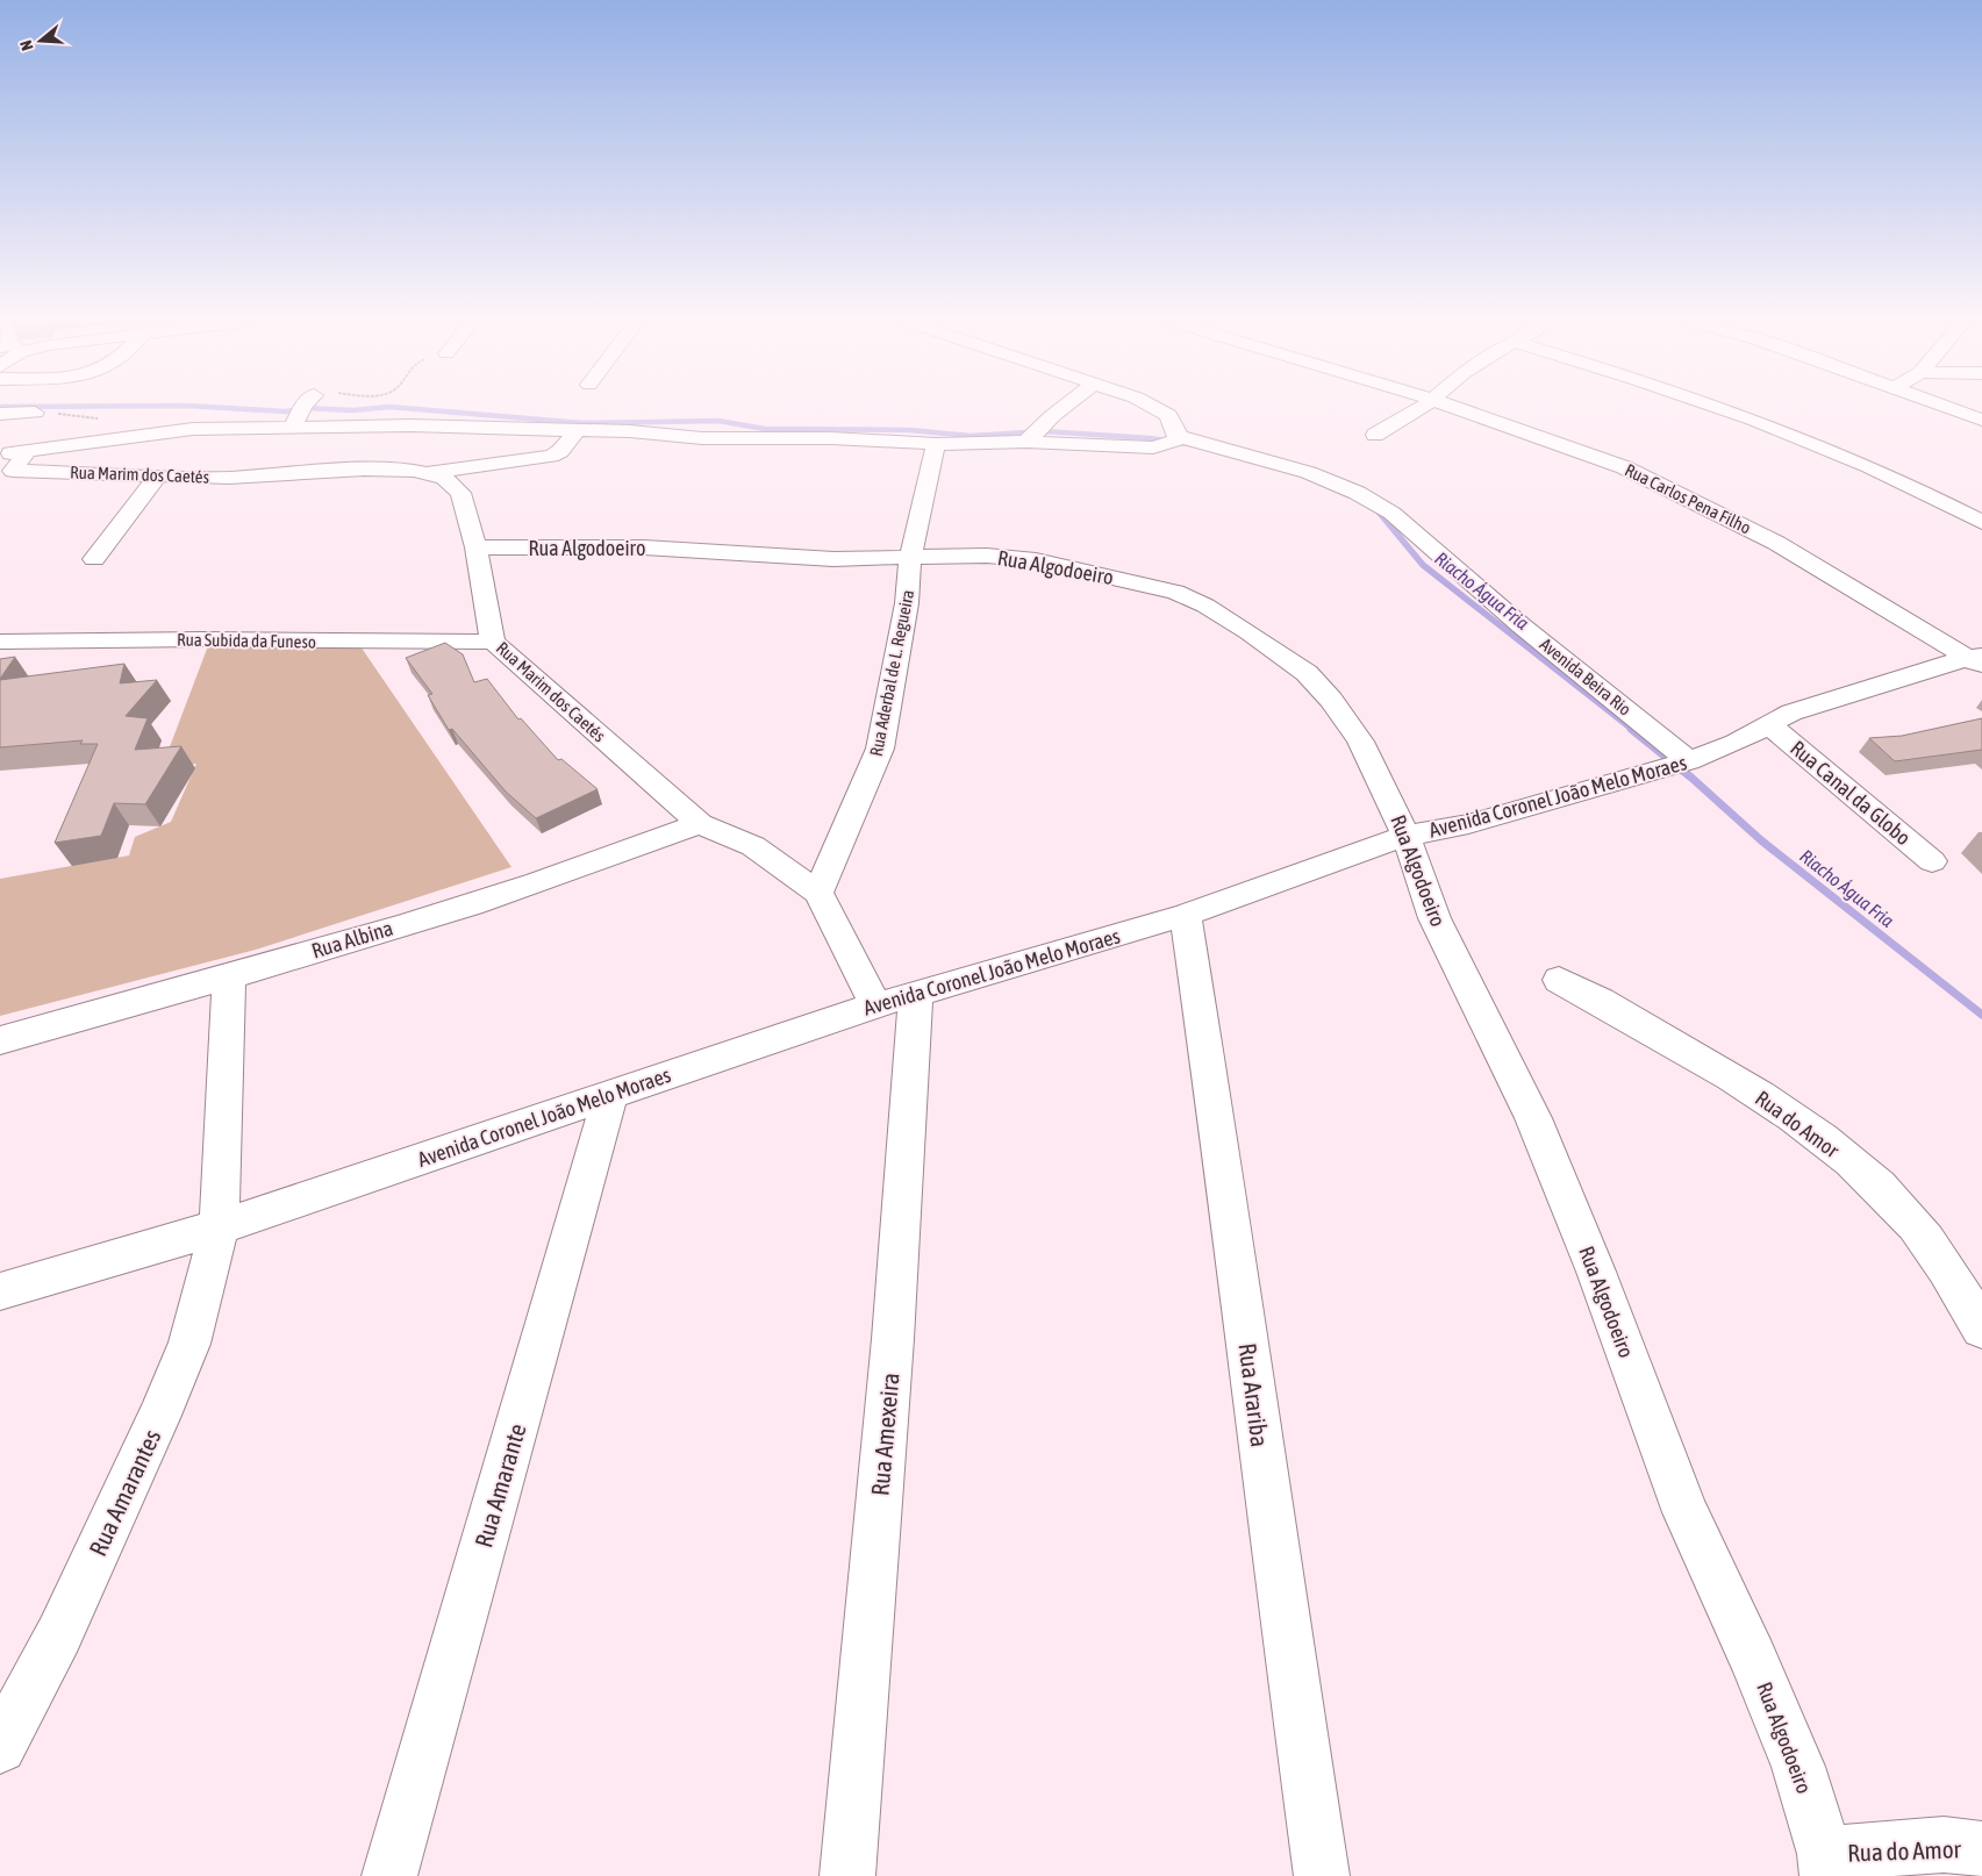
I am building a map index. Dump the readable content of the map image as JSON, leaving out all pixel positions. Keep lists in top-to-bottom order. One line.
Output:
{"streets":{"street":["Rua Marim dos Caetés","Rua Carlos Pena Filho","Rua Algodoeiro","Rua Subida da Funeso","Rua Aderbal de L. Regueira","Avenida Beira Rio","Rua Canal da Globo","Avenida Coronel João Melo Moraes","Rua Albina","Rua do Amor","Rua Arariba","Rua Amexeira","Rua Amarante","Rua Amarantes"]},"crossings":[["Rua Marim dos Caetés","Rua Algodoeiro"],["Rua Marim dos Caetés","Rua Subida da Funeso"],["Rua Marim dos Caetés","Rua Aderbal de L. Regueira"],["Rua Marim dos Caetés","Avenida Coronel João Melo Moraes"],["Rua Marim dos Caetés","Rua Albina"],["Rua Marim dos Caetés","Rua Amexeira"],["Rua Carlos Pena Filho","Avenida Coronel João Melo Moraes"],["Rua Algodoeiro","Rua Aderbal de L. Regueira"],["Rua Algodoeiro","Avenida Coronel João Melo Moraes"],["Rua Algodoeiro","Rua do Amor"],["Avenida Beira Rio","Avenida Coronel João Melo Moraes"],["Rua Canal da Globo","Avenida Coronel João Melo Moraes"],["Avenida Coronel João Melo Moraes","Rua Arariba"],["Avenida Coronel João Melo Moraes","Rua Amexeira"],["Avenida Coronel João Melo Moraes","Rua Amarante"],["Avenida Coronel João Melo Moraes","Rua Amarantes"],["Rua Albina","Rua Amarantes"]],"water":["Riacho Água Fria"],"north":"left"}
